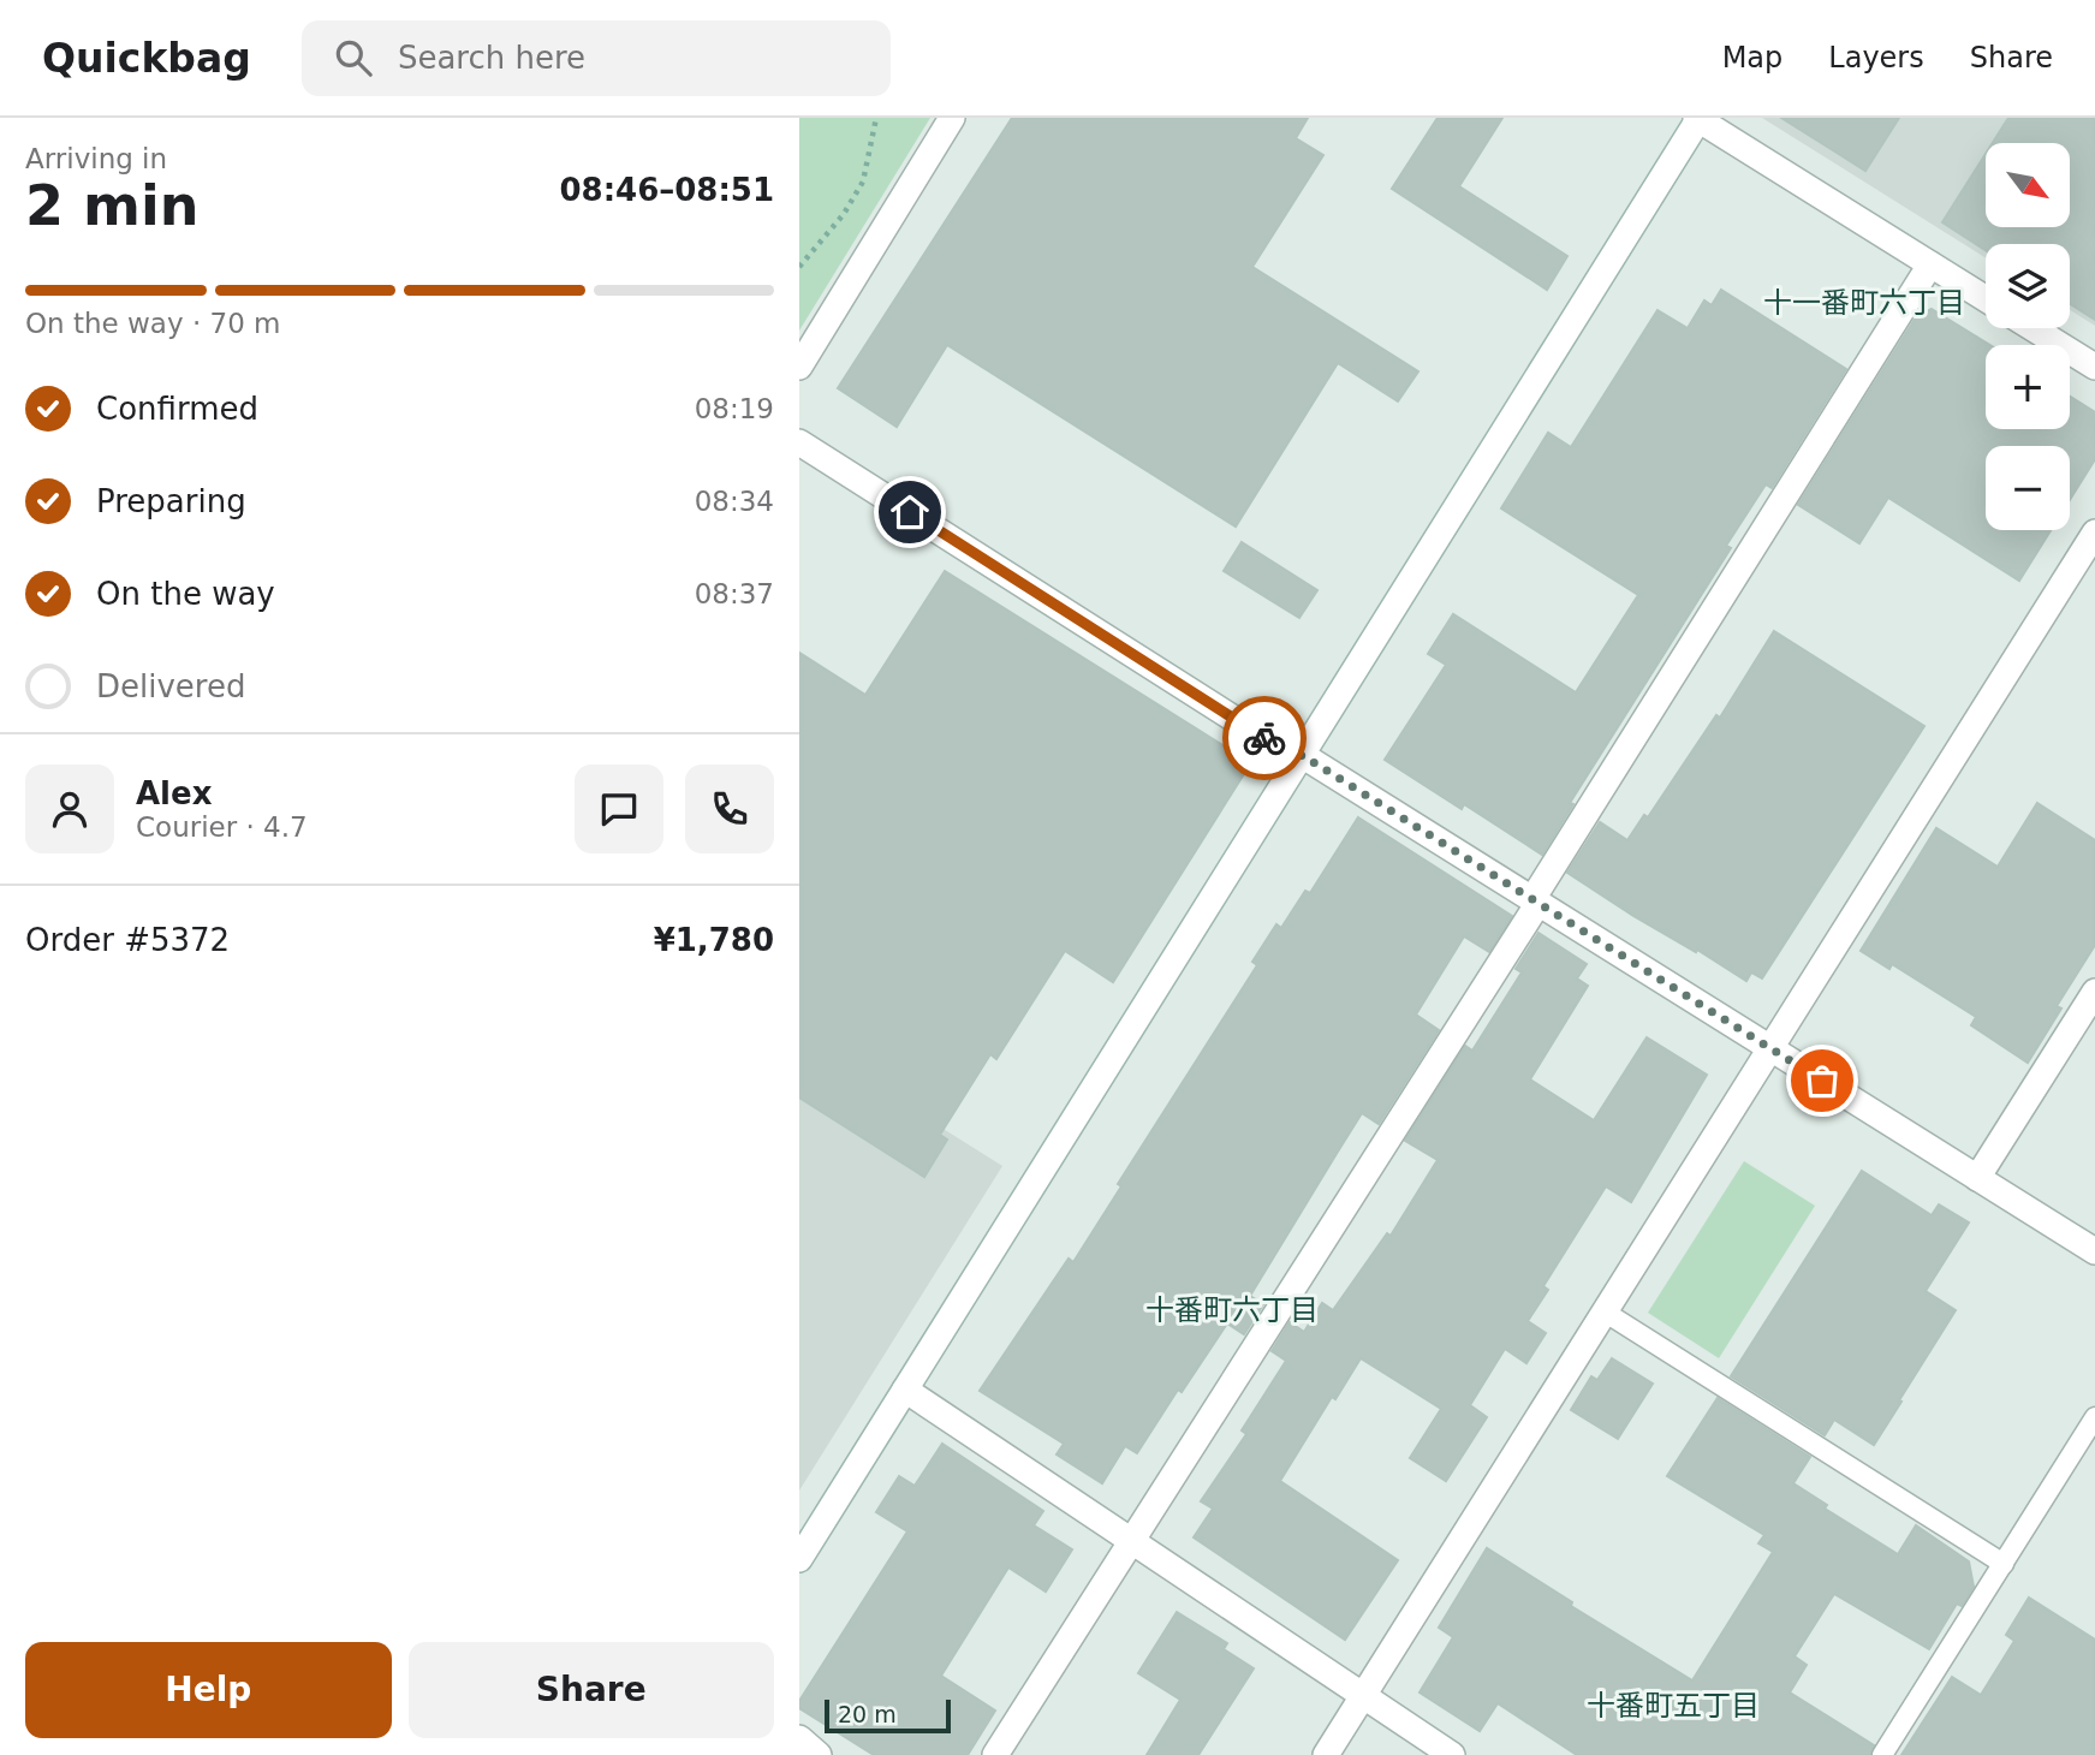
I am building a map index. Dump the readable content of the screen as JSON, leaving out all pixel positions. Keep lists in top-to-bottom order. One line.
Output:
{"districts":["十一番町六丁目","十番町六丁目","十番町五丁目"],"scale_bar":"20 m","north":"bottom right","page":{"header":"Quickbag","search":"Search here","nav":["Map","Layers","Share"],"heading":["2 min","Arriving in","08:46–08:51"],"panel":["Alex","Courier · 4.7","Order #5372","¥1,780"],"map_buttons":["+","−"],"bar":"On the way · 70 m","list":[["Confirmed","08:19"],["Preparing","08:34"],["On the way","08:37"],"Delivered"],"buttons":["Help","Share"],"scale":"20 m"}}
